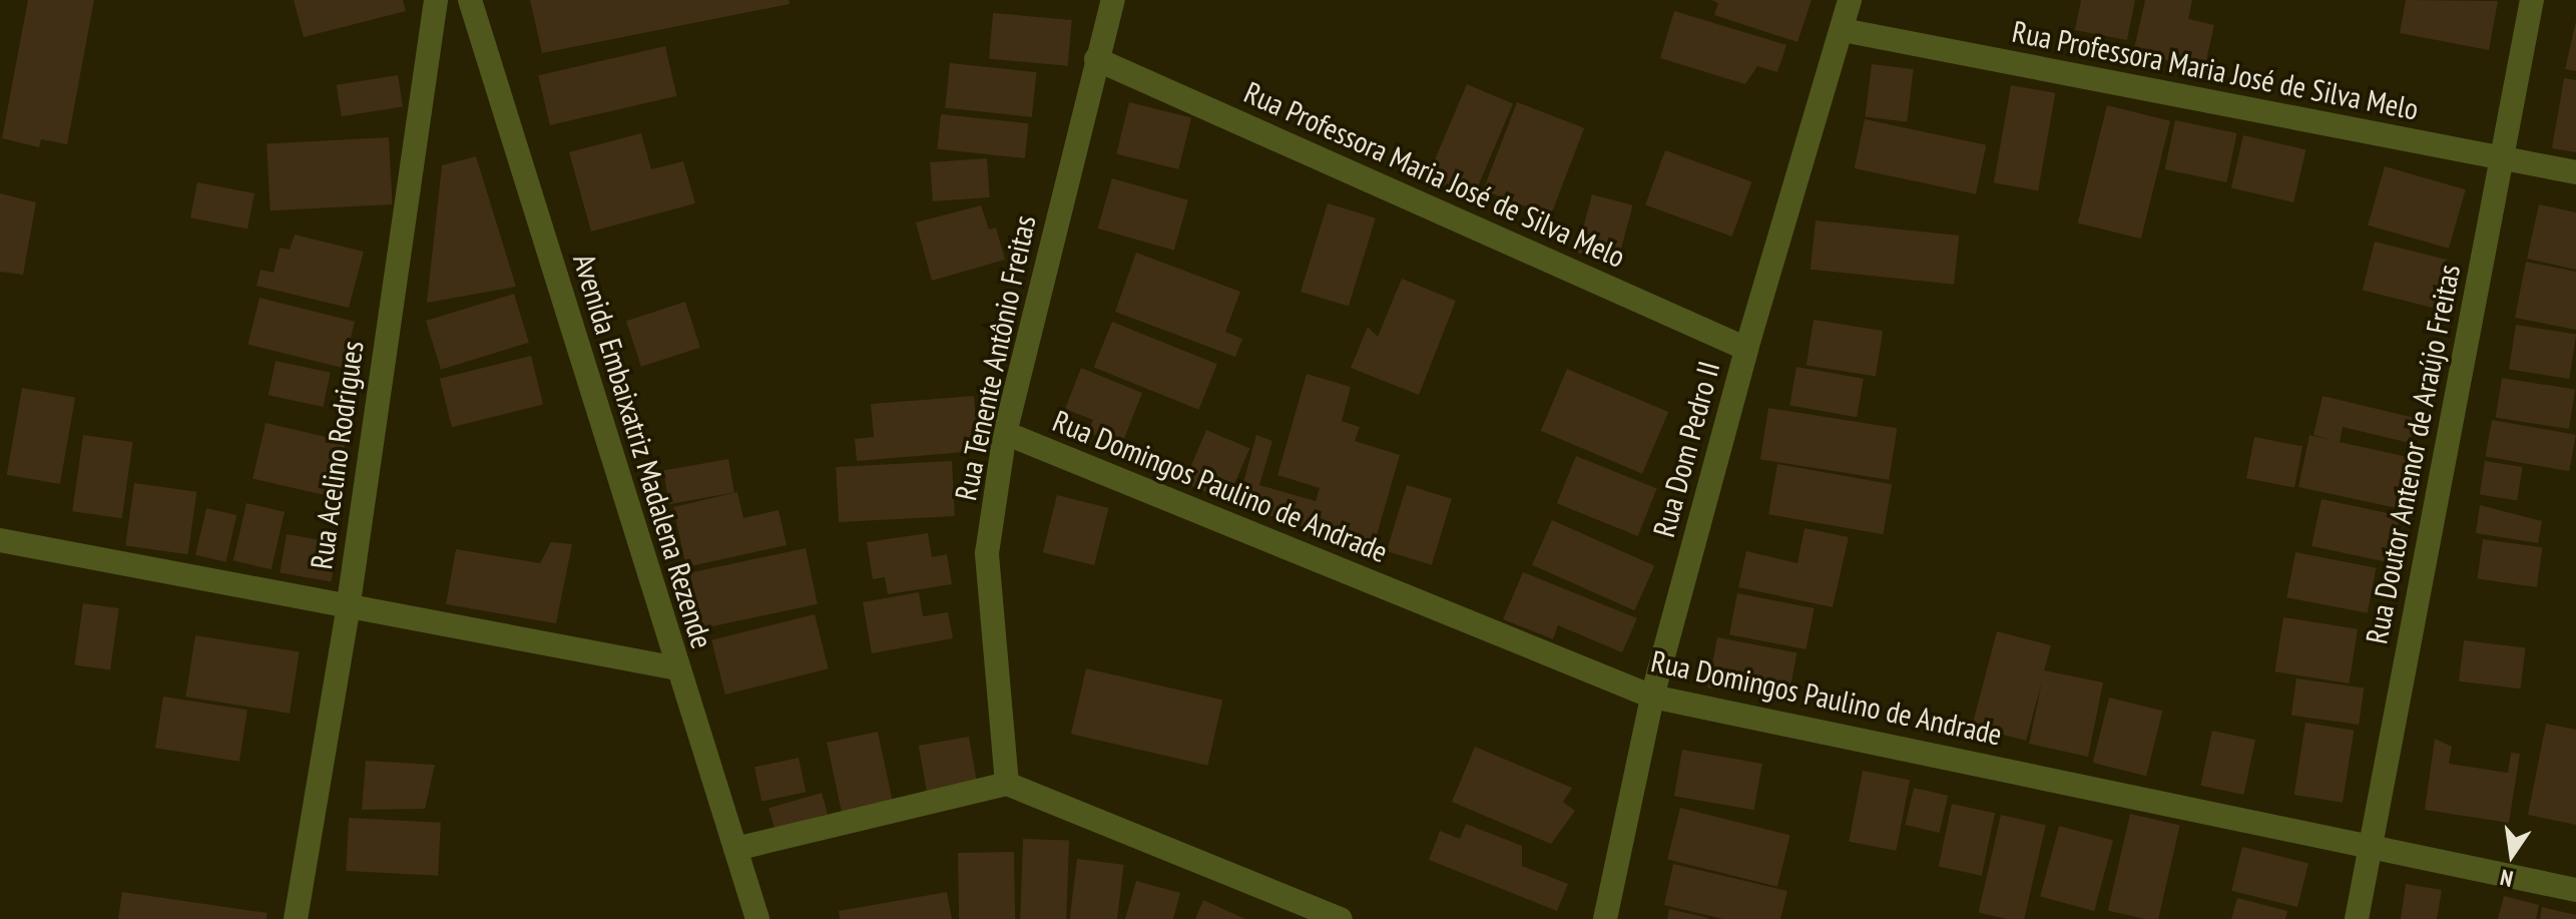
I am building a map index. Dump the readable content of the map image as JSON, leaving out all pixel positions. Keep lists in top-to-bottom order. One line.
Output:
{"streets":{"street":["Rua Professora Maria José de Silva Melo","Rua Tenente Antônio Freitas","Rua Dom Pedro II","Avenida Embaixatriz Madalena Rezende","Rua Doutor Antenor de Araújo Freitas","Rua Acelino Rodrigues","Rua Domingos Paulino de Andrade"]},"crossings":[["Rua Professora Maria José de Silva Melo","Rua Tenente Antônio Freitas"],["Rua Professora Maria José de Silva Melo","Rua Dom Pedro II"],["Rua Professora Maria José de Silva Melo","Rua Doutor Antenor de Araújo Freitas"],["Rua Tenente Antônio Freitas","Rua Domingos Paulino de Andrade"],["Rua Dom Pedro II","Rua Domingos Paulino de Andrade"],["Rua Doutor Antenor de Araújo Freitas","Rua Domingos Paulino de Andrade"]],"north":"bottom"}
